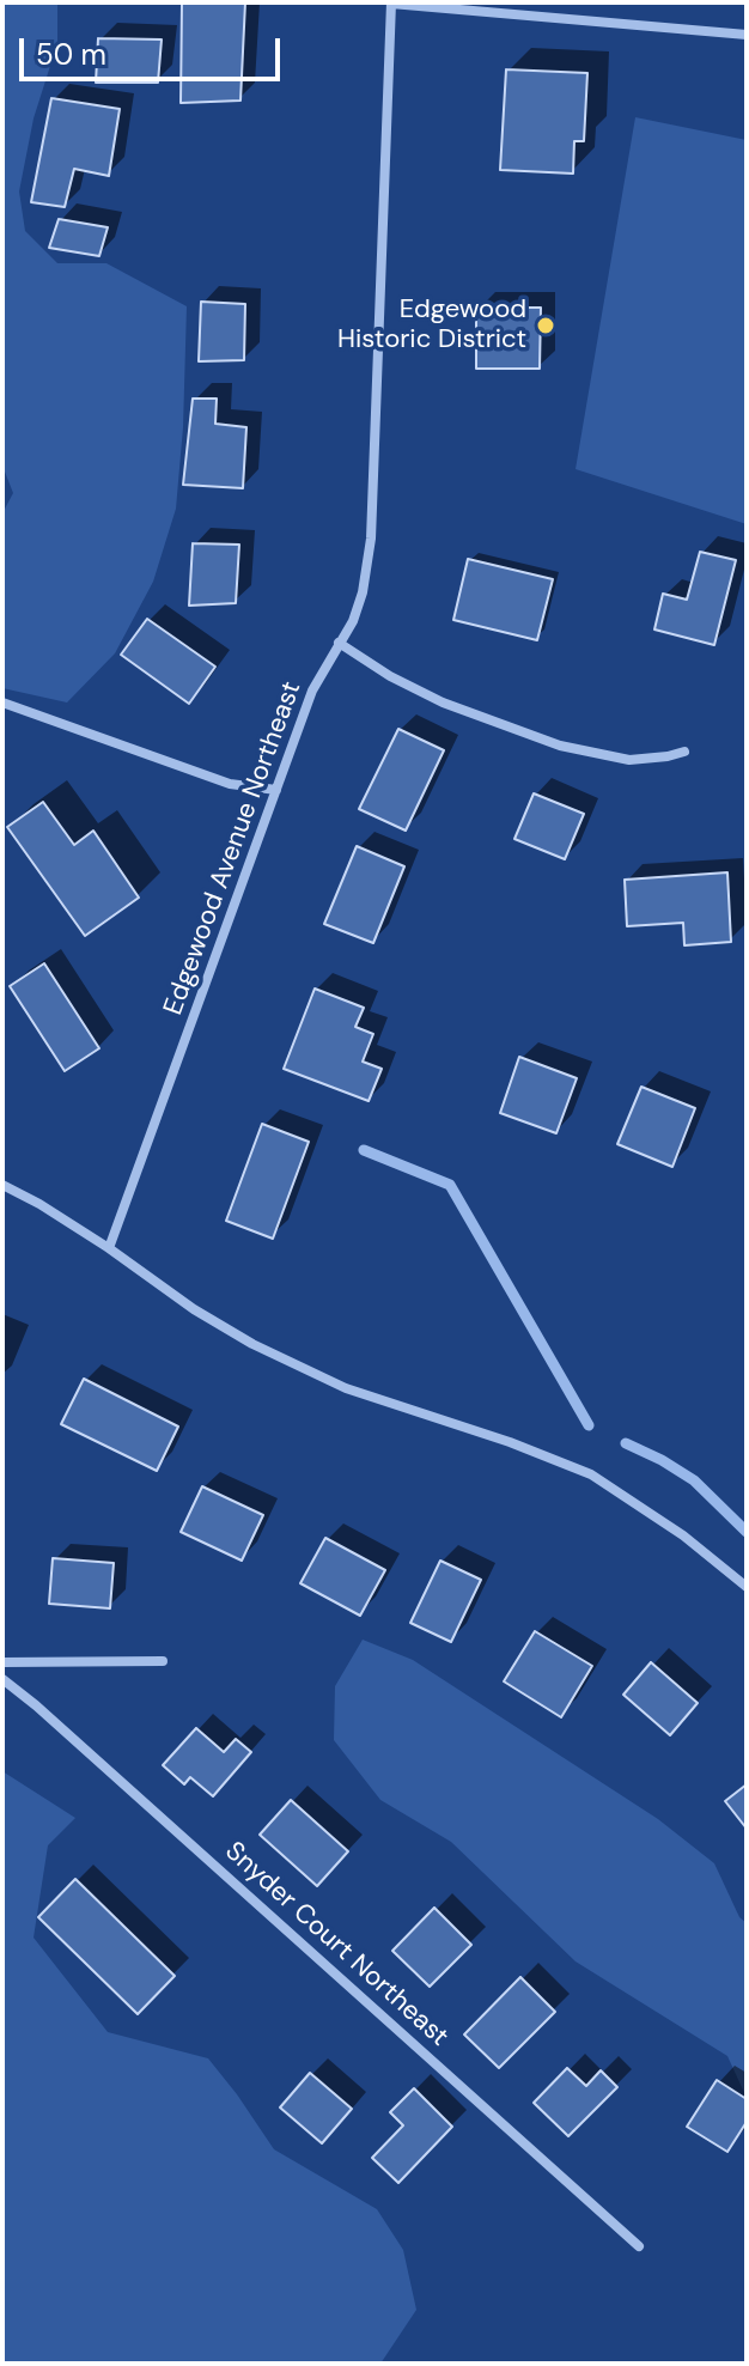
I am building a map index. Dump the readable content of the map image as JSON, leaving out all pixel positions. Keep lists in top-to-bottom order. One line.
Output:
{"streets":{"street":["Edgewood Avenue Northeast","Snyder Court Northeast"]},"places":["Edgewood Historic District"],"scale_bar":"50 m"}
